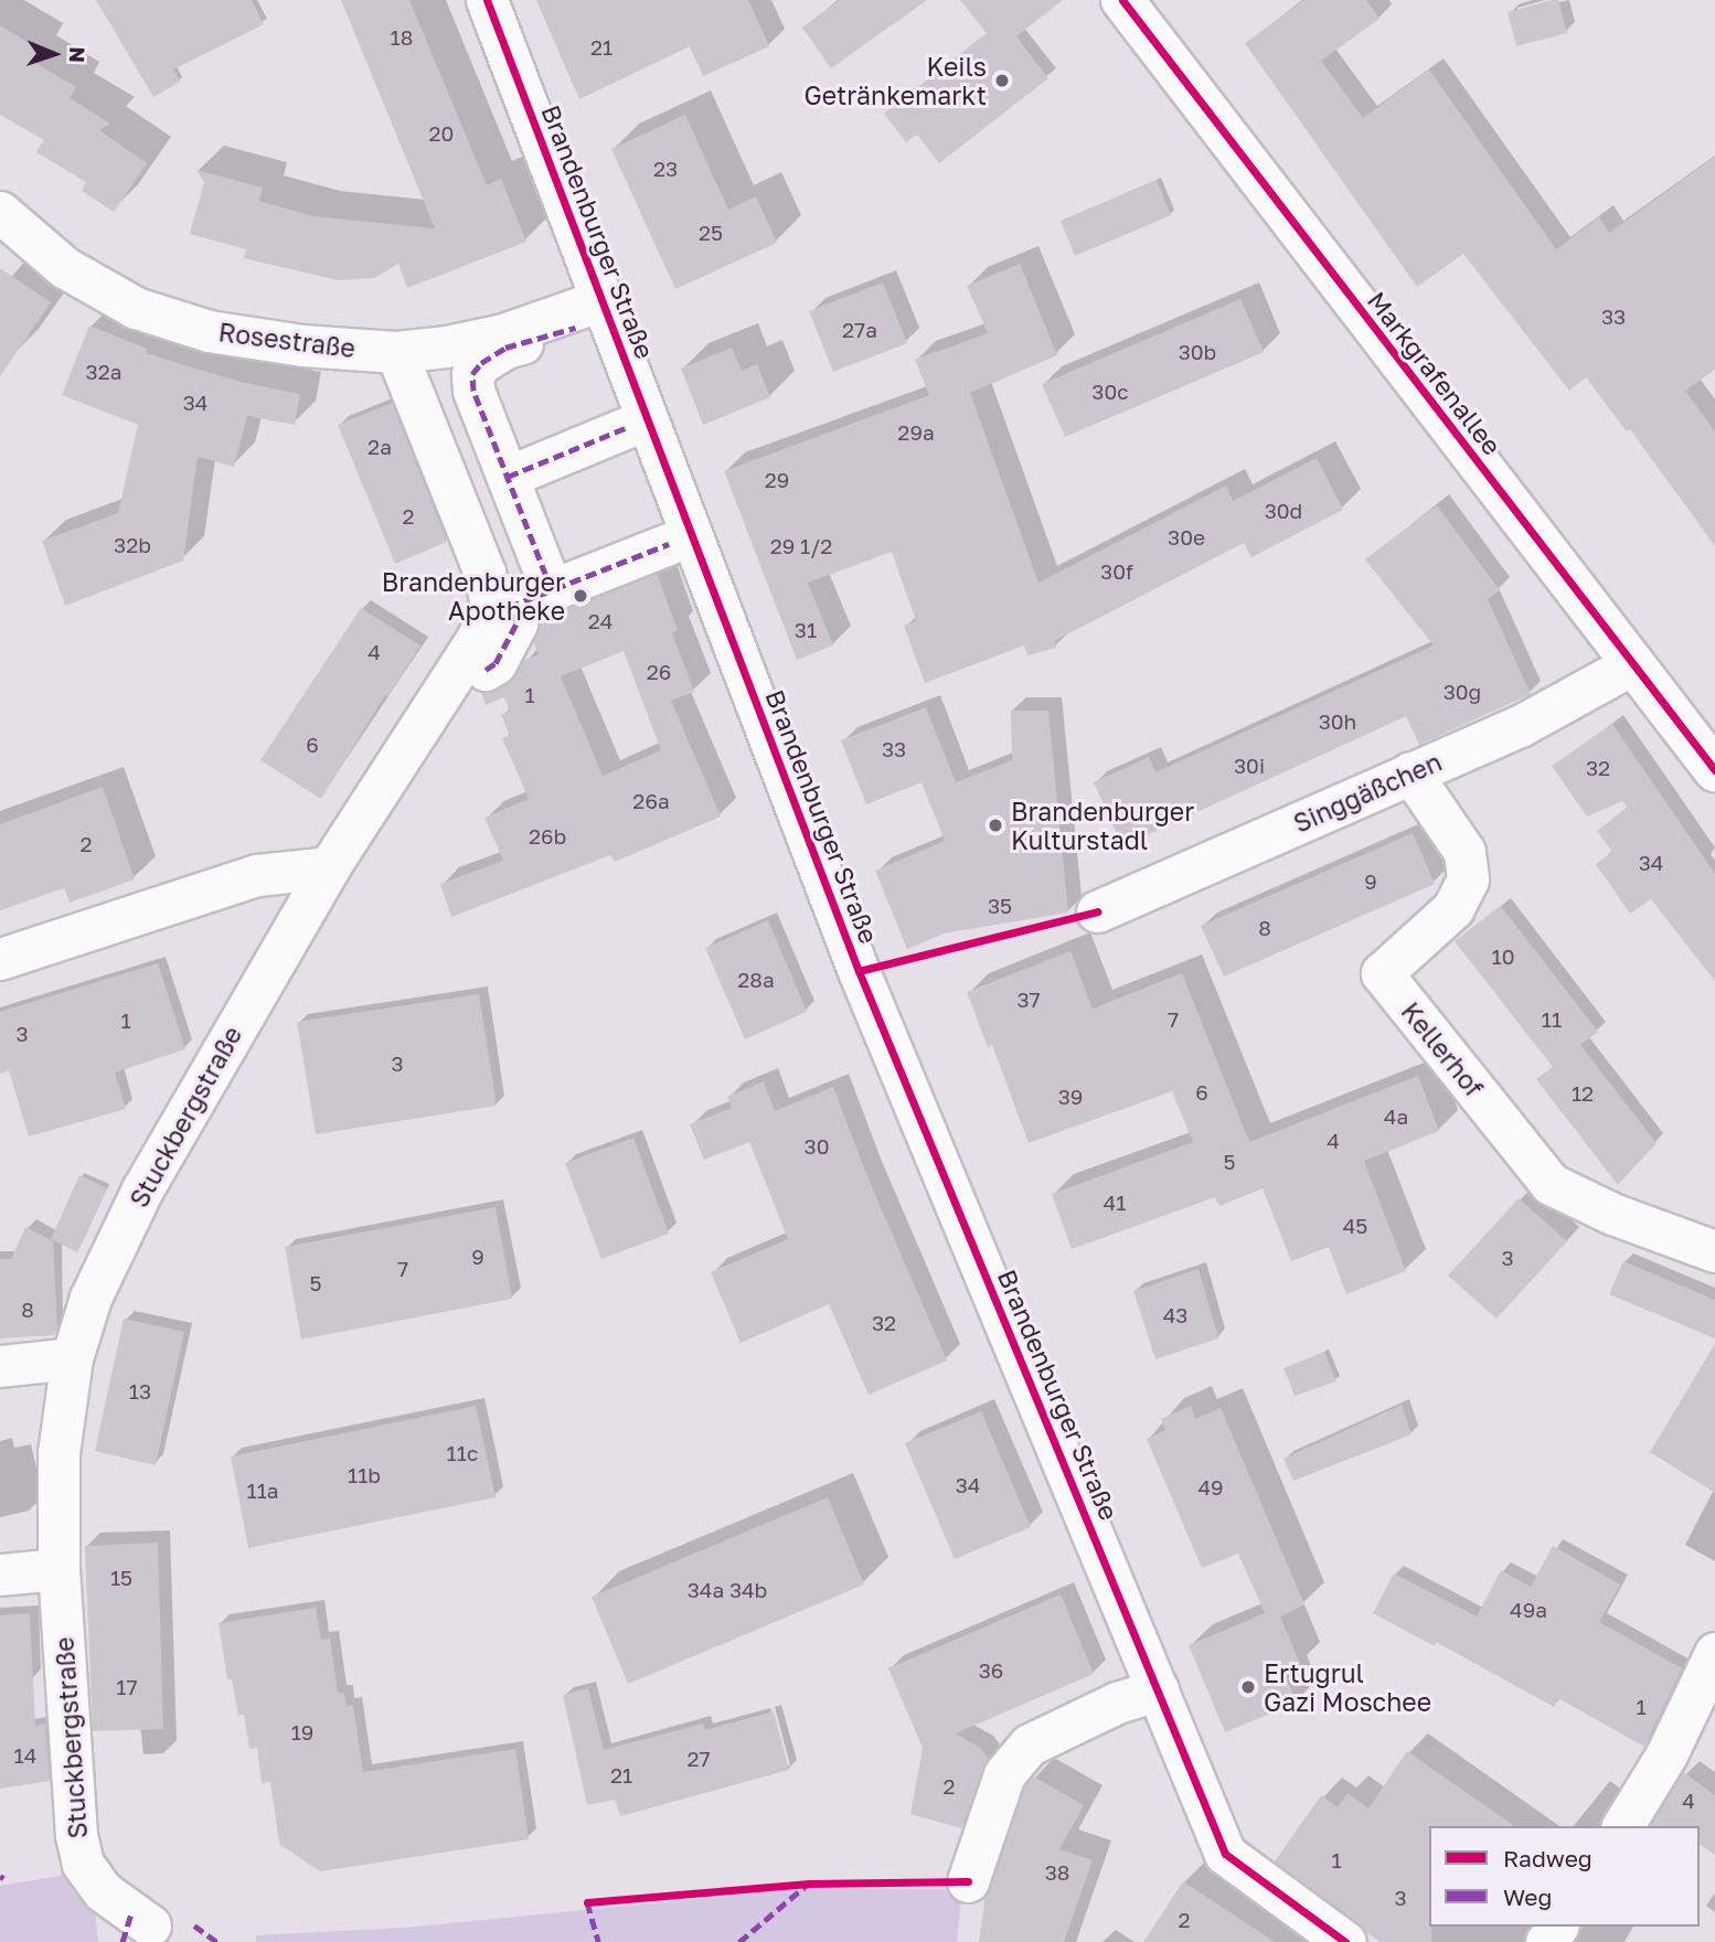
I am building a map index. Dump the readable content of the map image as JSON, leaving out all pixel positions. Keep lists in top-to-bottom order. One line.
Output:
{"streets":{"street":["Brandenburger Straße","Rosestraße","Markgrafenallee","Singgäßchen","Kellerhof","Stuckbergstraße"]},"crossings":[["Brandenburger Straße","Rosestraße"],["Rosestraße","Stuckbergstraße"],["Markgrafenallee","Singgäßchen"],["Singgäßchen","Kellerhof"]],"places":["Keils Getränkemarkt","Brandenburger Apotheke","Brandenburger Kulturstadl","Ertuğrul Gazi Moschee"],"house_numbers":["18","21","20","23","25","33","27a","30b","32a","30c","34","29a","2a","29","30d","2","30e","32b","29 1/2","30f","24","31","4","26","30g","1","30h","6","33","30i","32","26a","26b","2","34","9","35","8","10","28a","37","7","11","1","3","3","6","12","39","4a","4","30","5","41","45","9","3","7","5","8","43","32","13","11c","11b","34","49","11a","15","34a 34b","49a","36","17","1","19","14","27","21","2","4","1","38","3","2"],"legend":["Radweg","Weg"],"north":"right"}
